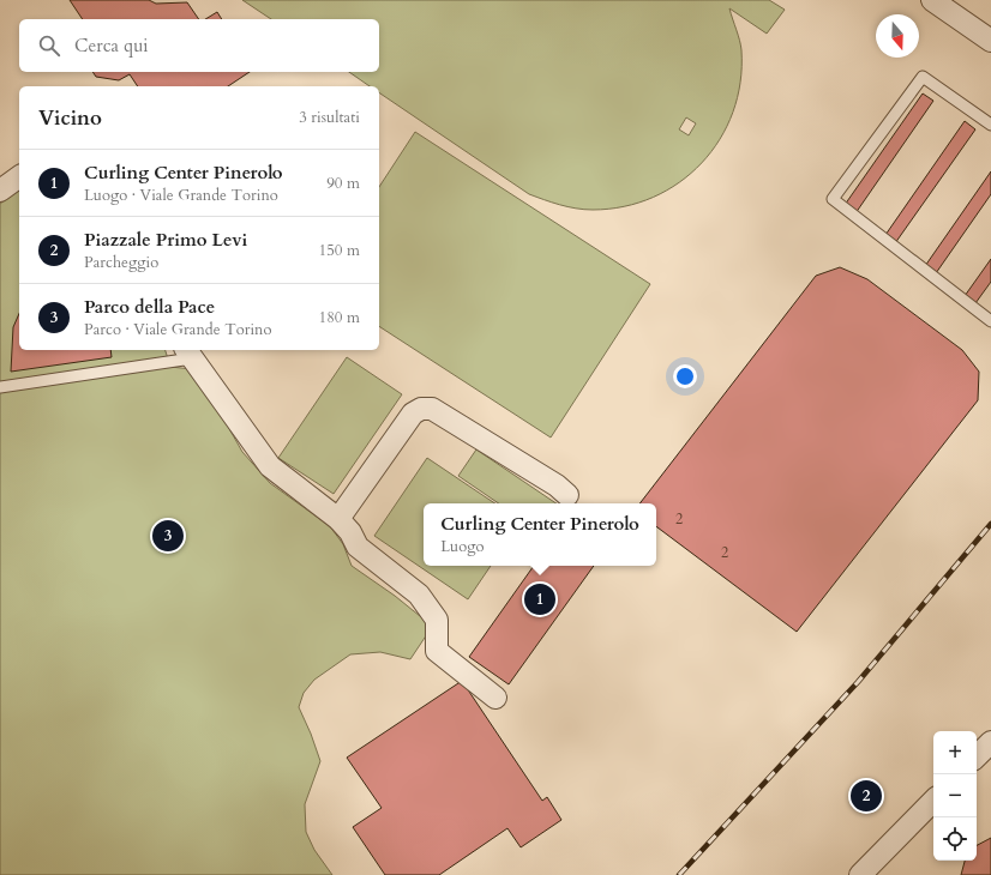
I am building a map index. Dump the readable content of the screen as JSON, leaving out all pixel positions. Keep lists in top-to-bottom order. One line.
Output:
{"house_numbers":["2","2"],"north":"bottom","page":{"search":"Cerca qui","heading":["Vicino","3 risultati"],"list":[{"mark":"1","name":"Curling Center Pinerolo","note":"Luogo · Viale Grande Torino","value":"90 m"},{"mark":"2","name":"Piazzale Primo Levi","note":"Parcheggio","value":"150 m"},{"mark":"3","name":"Parco della Pace","note":"Parco · Viale Grande Torino","value":"180 m"}],"popup":["Curling Center Pinerolo","Luogo"],"pins":["3","1","2"],"map_buttons":["+","−"]}}
